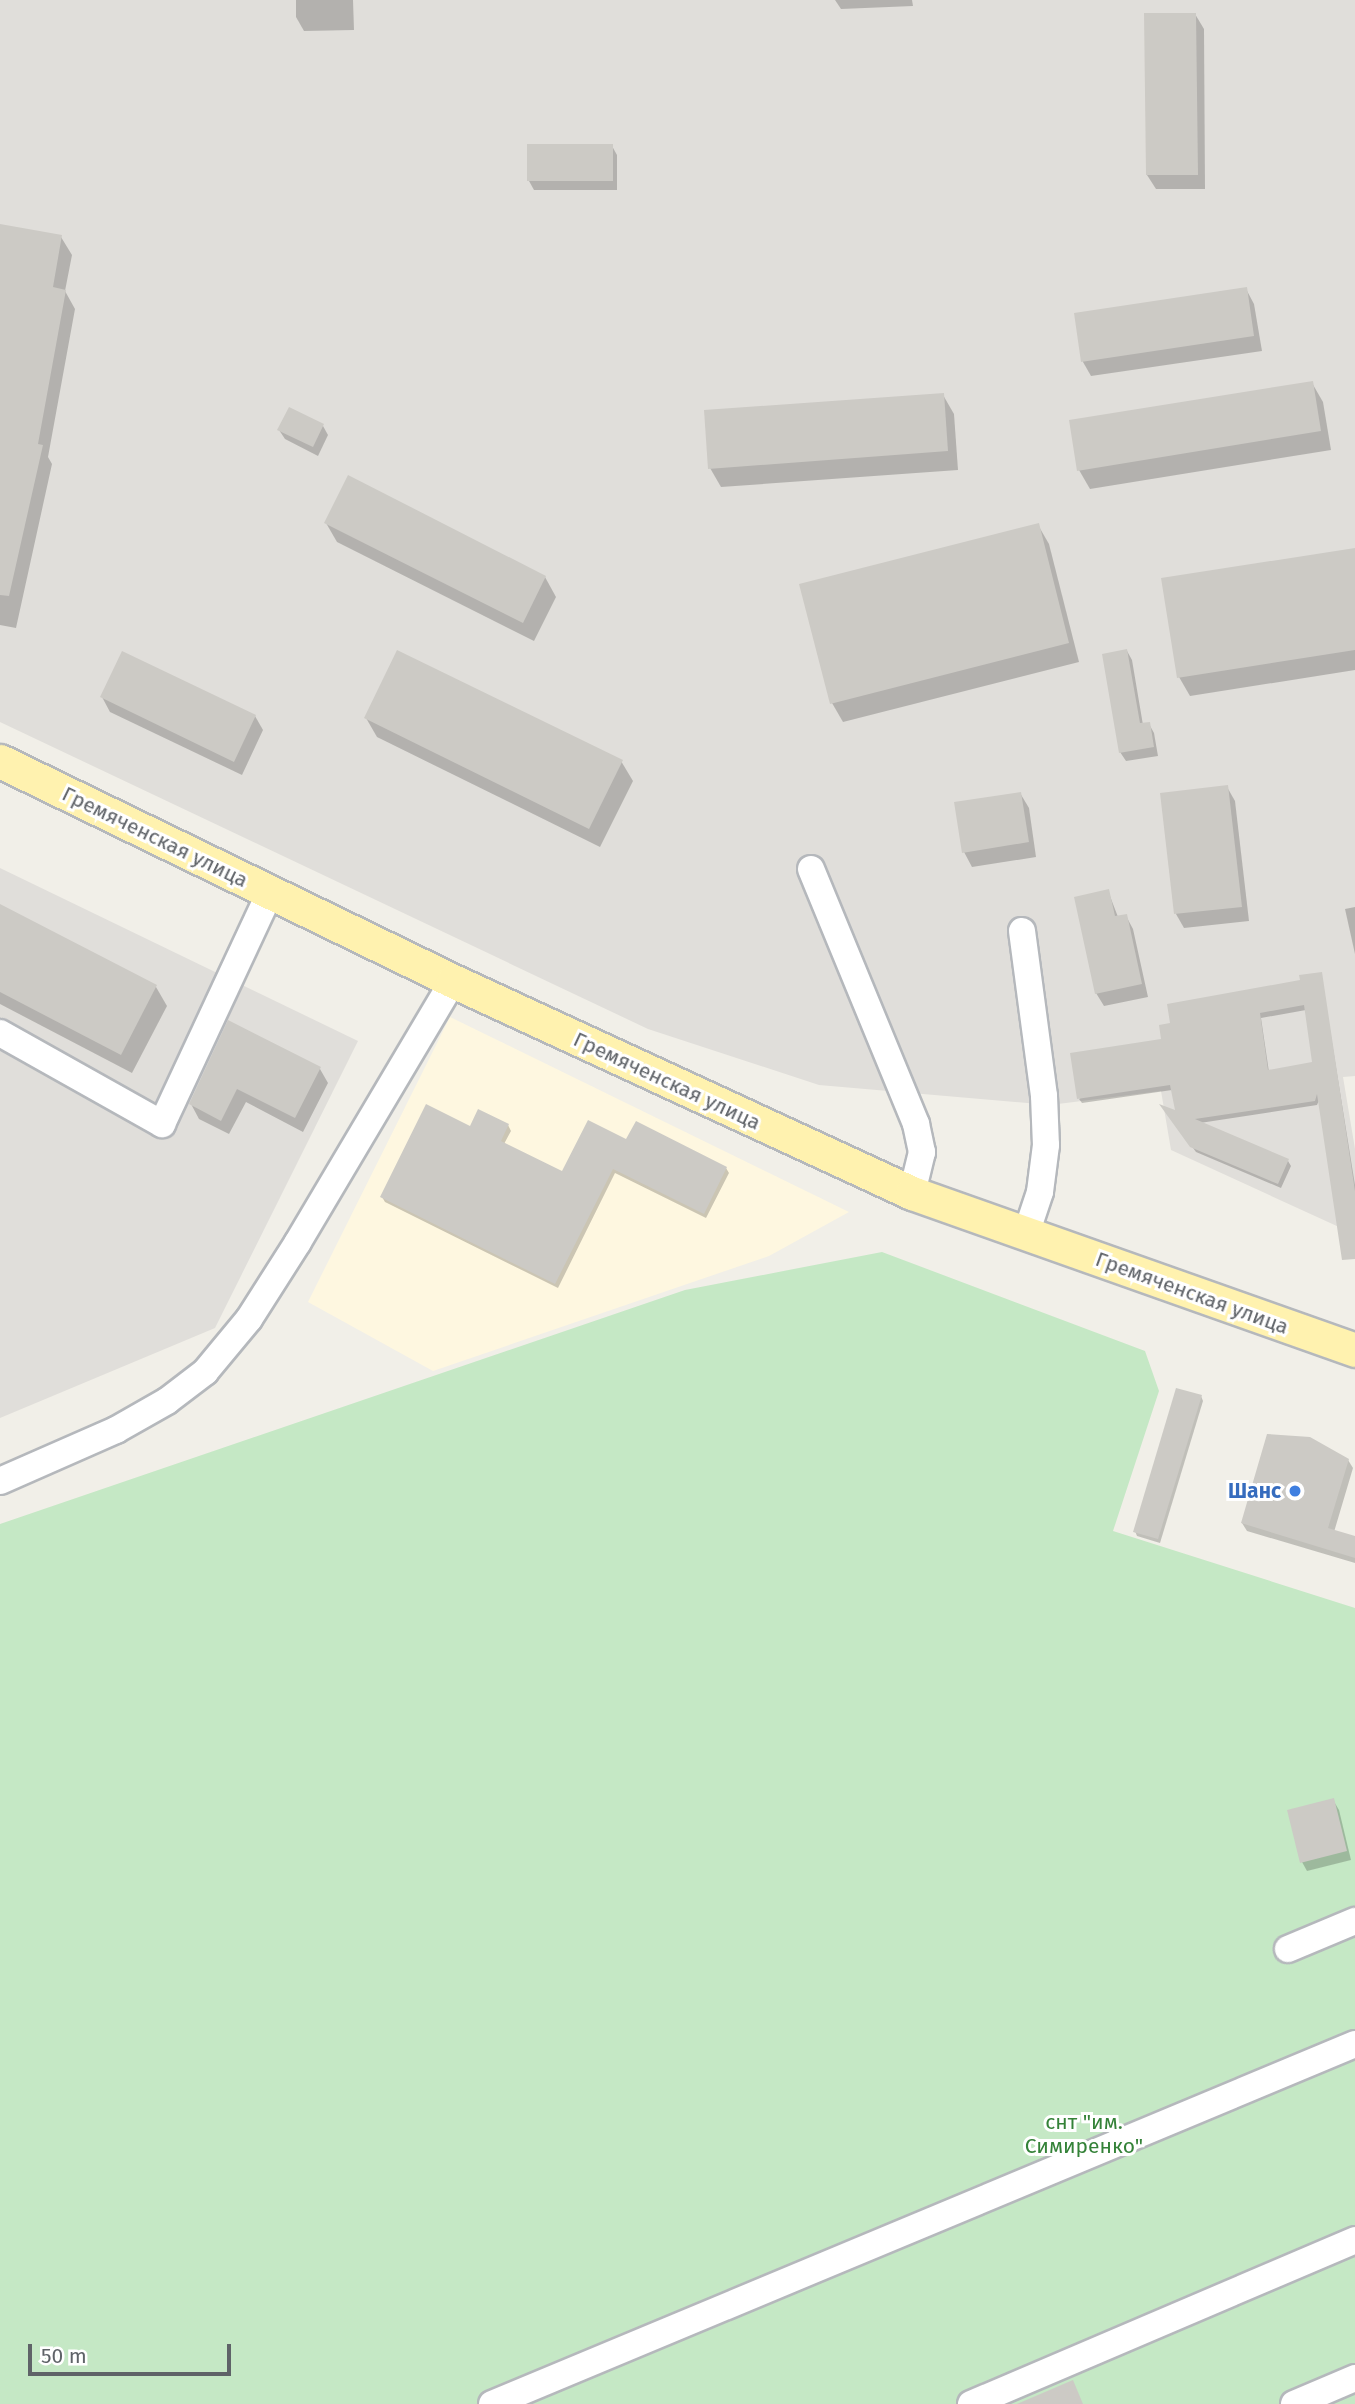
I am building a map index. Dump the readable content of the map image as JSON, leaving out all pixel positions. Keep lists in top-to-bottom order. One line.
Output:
{"streets":{"main road":["Гремяченская улица"]},"parks":["снт \"им. Симиренко\""],"places":["Шанс"],"scale_bar":"50 m"}
